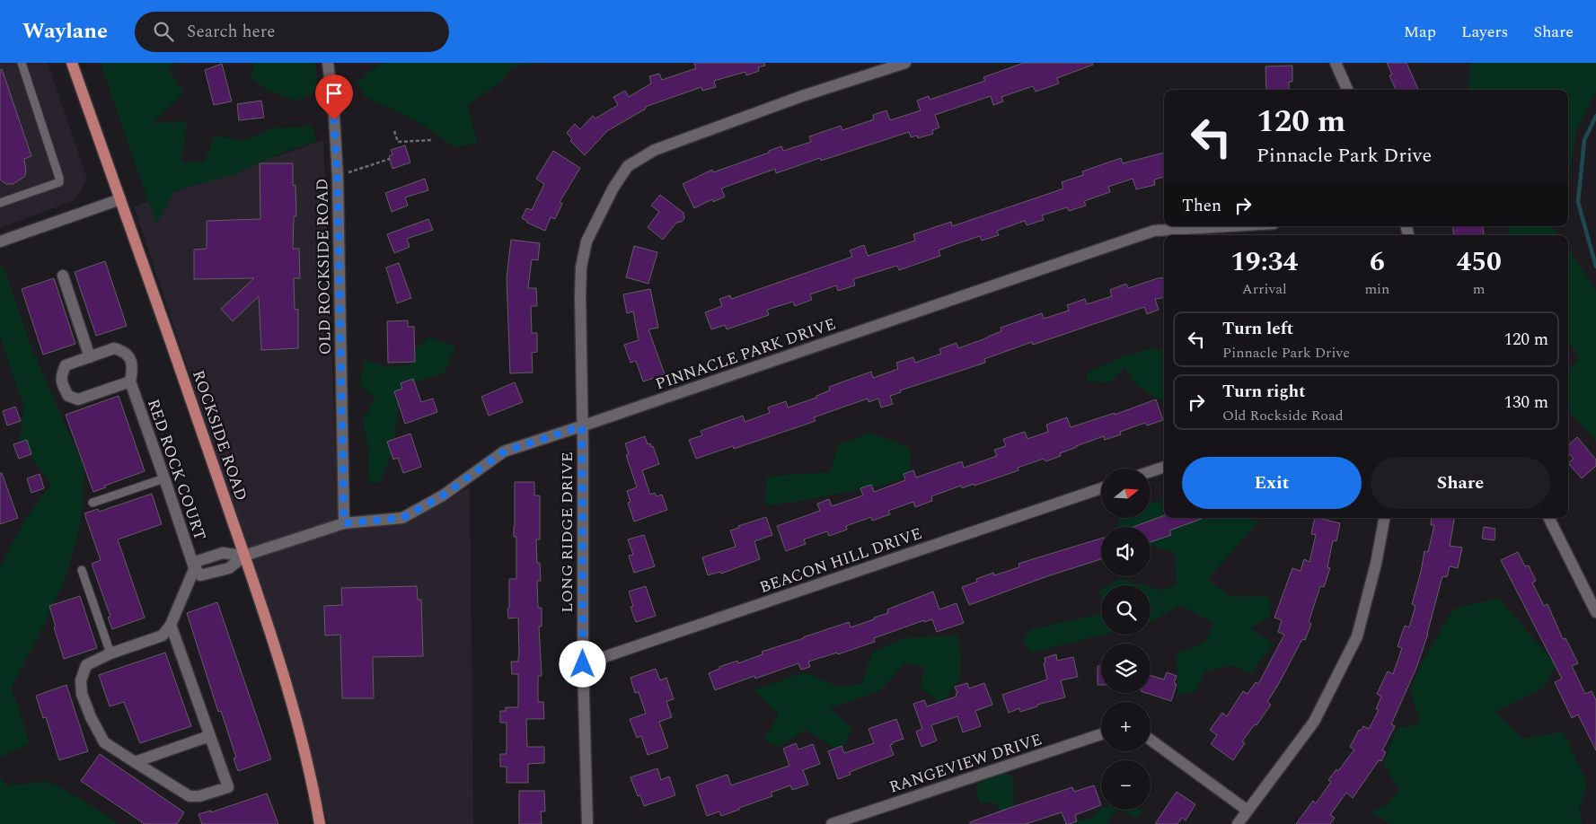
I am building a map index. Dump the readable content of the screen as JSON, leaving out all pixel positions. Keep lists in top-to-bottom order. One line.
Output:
{"streets":{"main road":["ROCKSIDE ROAD"],"street":["OLD ROCKSIDE ROAD","PINNACLE PARK DRIVE","RED ROCK COURT","LONG RIDGE DRIVE","BEACON HILL DRIVE","RANGEVIEW DRIVE"]},"crossings":[["OLD ROCKSIDE ROAD","PINNACLE PARK DRIVE"],["PINNACLE PARK DRIVE","ROCKSIDE ROAD"],["PINNACLE PARK DRIVE","RED ROCK COURT"],["PINNACLE PARK DRIVE","LONG RIDGE DRIVE"],["LONG RIDGE DRIVE","BEACON HILL DRIVE"]],"north":"right","page":{"header":"Waylane","search":"Search here","nav":["Map","Layers","Share"],"turn":["120 m","Pinnacle Park Drive"],"then":"Then","eta":["19:34","Arrival","6","min","450","m"],"list":[{"name":"Turn left","note":"Pinnacle Park Drive","value":"120 m"},{"name":"Turn right","note":"Old Rockside Road","value":"130 m"}],"buttons":["Exit","Share"],"map_buttons":["+","−"]}}
